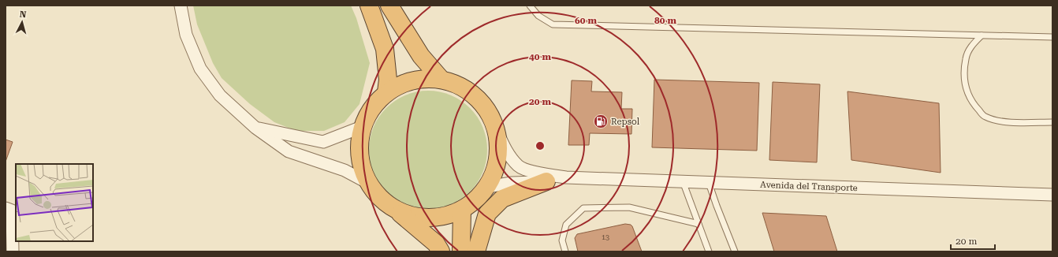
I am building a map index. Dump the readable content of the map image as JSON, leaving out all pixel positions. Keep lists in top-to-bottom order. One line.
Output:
{"streets":{"street":["Avenida del Transporte"]},"places":{"fuel station":["Repsol"]},"house_numbers":["13"],"scale_bar":"20 m","north":"top","rings":["80 m","60 m","40 m","20 m"]}
